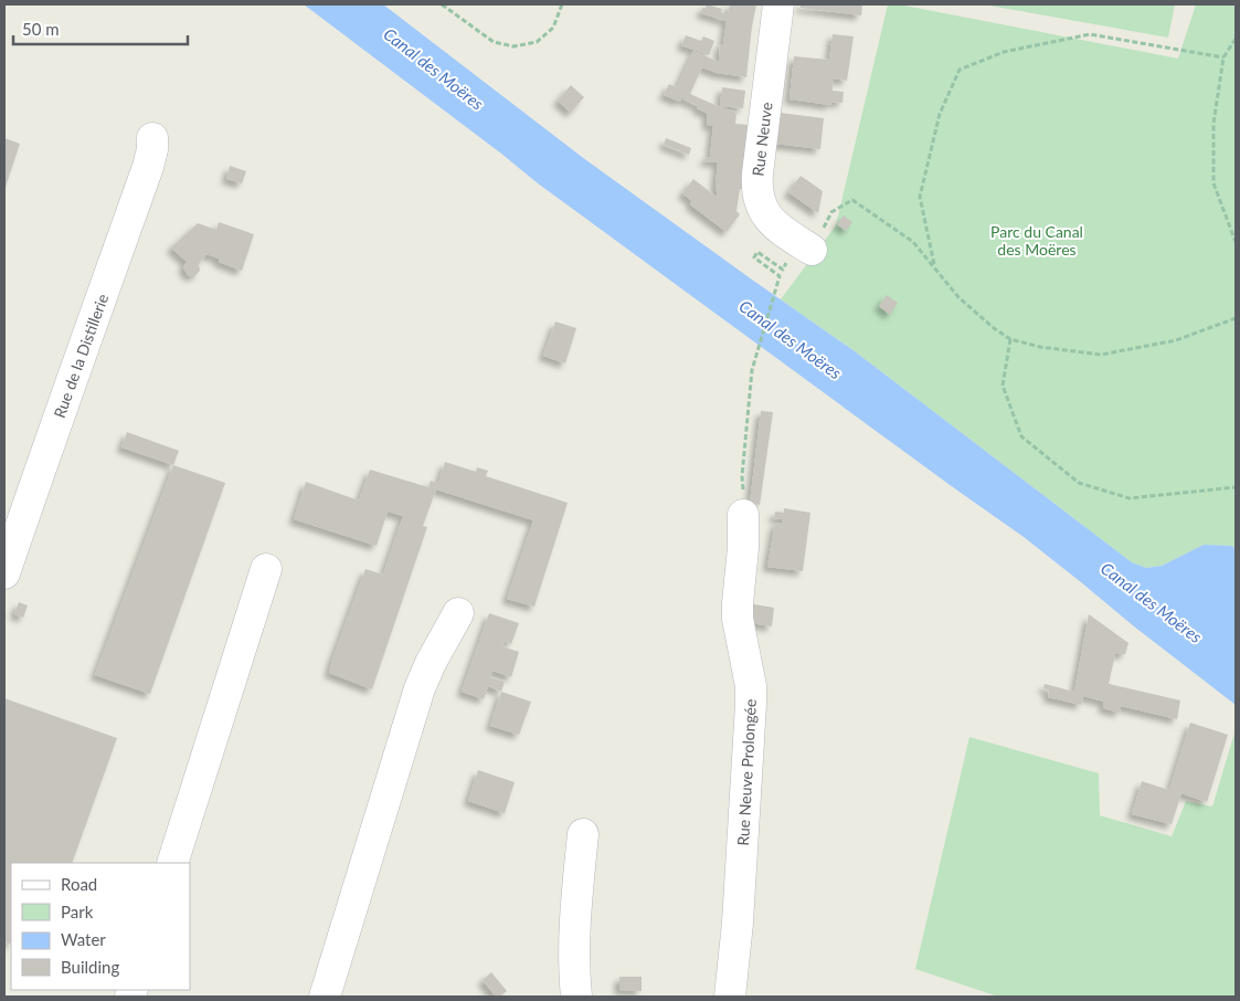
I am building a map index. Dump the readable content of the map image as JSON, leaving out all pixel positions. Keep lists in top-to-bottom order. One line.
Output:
{"streets":{"street":["Rue Neuve","Rue de la Distillerie","Rue Neuve Prolongée"]},"water":["Canal des Moëres"],"parks":["Parc du Canal des Moëres"],"legend":["Road","Park","Water","Building"],"scale_bar":"50 m"}
